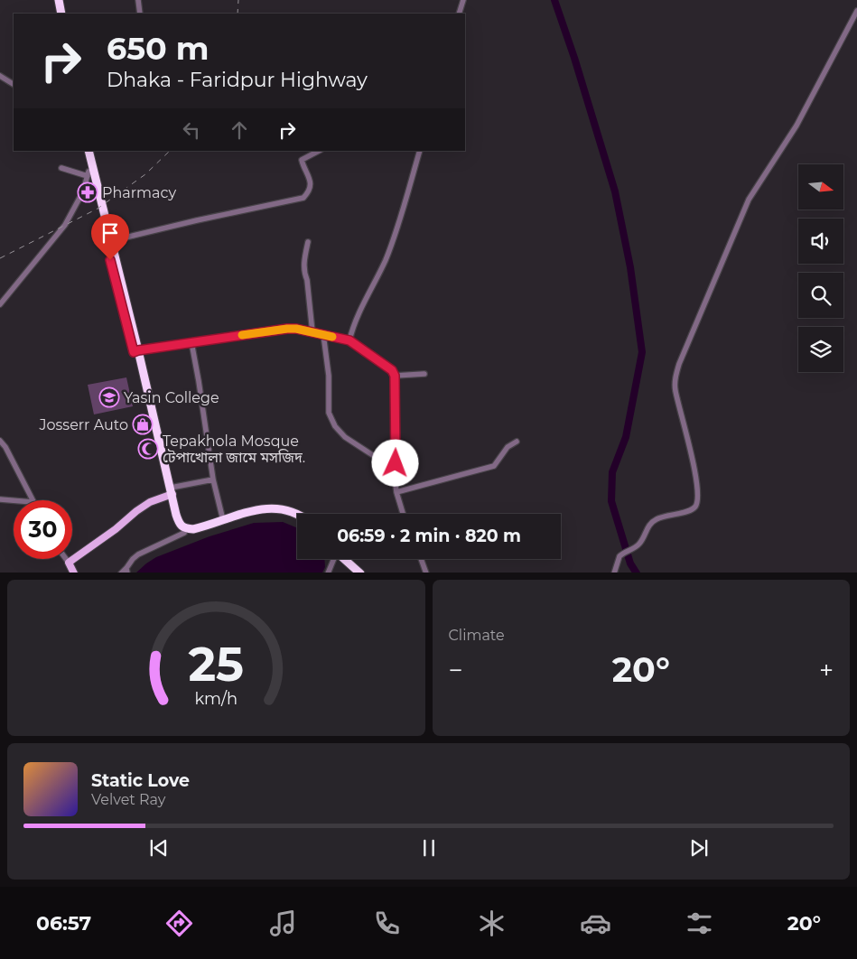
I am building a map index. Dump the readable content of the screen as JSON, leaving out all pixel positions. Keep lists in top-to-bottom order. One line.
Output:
{"places":{"pharmacy":["Pharmacy"],"school or university":["Yasin College"],"shop":["Josserr Auto"],"mosque":["Tepakhola Mosque টেপাখোলা জামে মসজিদ."]},"north":"right","page":{"turn":["650 m","Dhaka - Faridpur Highway"],"limit":"30","trip":"06:59 · 2 min · 820 m","tile":"Climate","heat":["−","20°","+"],"song":["Static Love","Velvet Ray"],"tabs":["06:57","20°"],"gauge":["25","km/h"]}}
